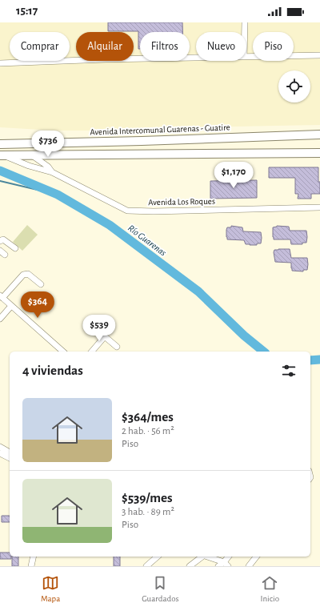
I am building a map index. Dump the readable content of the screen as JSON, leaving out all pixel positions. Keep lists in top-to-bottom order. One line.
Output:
{"streets":{"main road":["Avenida Intercomunal Guarenas - Guatire"],"street":["Avenida Los Roques"]},"water":["Río Guarenas"],"page":{"status":"15:17","chip":["Comprar","Alquilar","Filtros","Nuevo","Piso"],"price":["$736","$1,170","$364","$539"],"heading":"4 viviendas","list":[{"name":"$364/mes","note":"2 hab. · 56 m² · Piso"},{"name":"$539/mes","note":"3 hab. · 89 m² · Piso"}],"tabs":["Mapa","Guardados","Inicio"]}}
